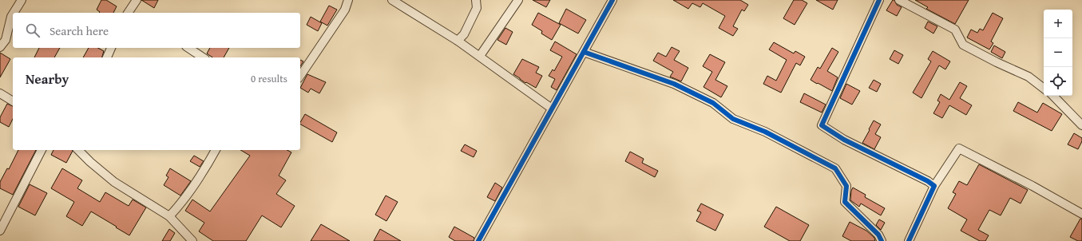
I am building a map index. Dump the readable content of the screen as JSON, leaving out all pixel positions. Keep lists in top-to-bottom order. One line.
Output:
{"page":{"map_buttons":["+","−"],"search":"Search here","heading":["Nearby","0 results"]}}
